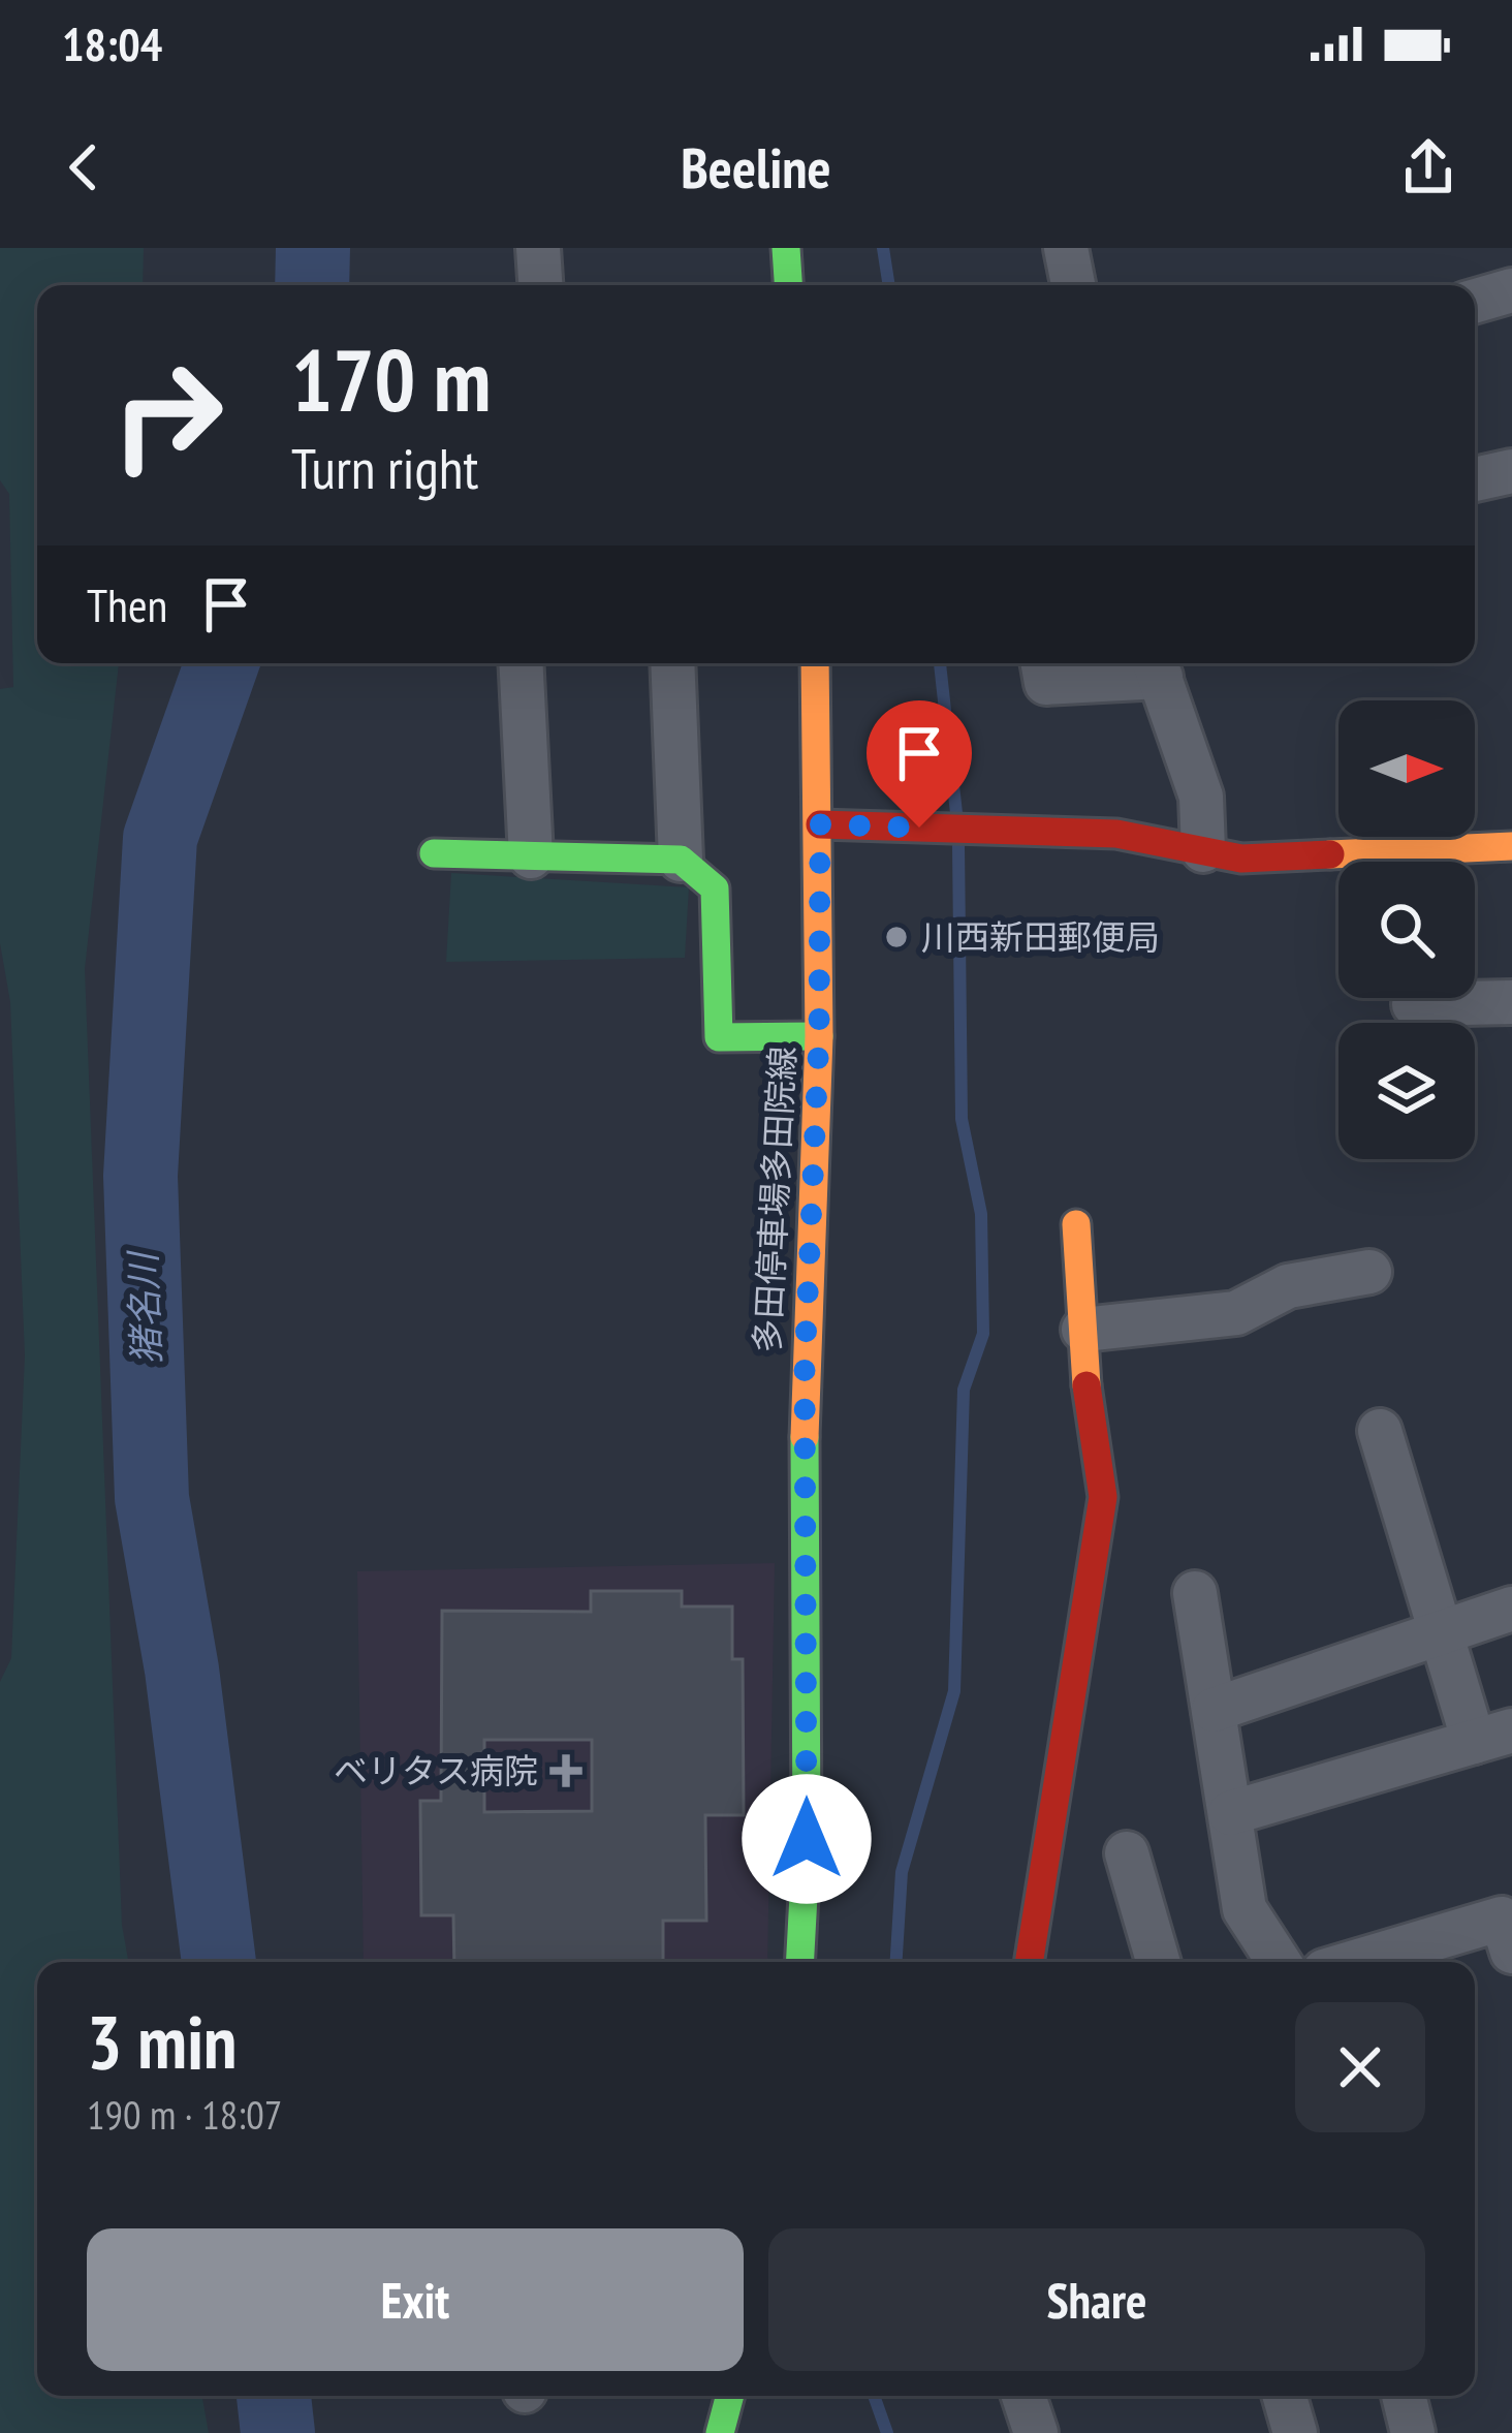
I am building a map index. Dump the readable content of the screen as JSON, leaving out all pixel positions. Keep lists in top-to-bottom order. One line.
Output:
{"streets":{"street":["多田停車場多田院線"]},"water":["猪名川"],"places":{"other":["川西新田郵便局"],"health":["ベリタス病院"]},"north":"right","page":{"status":"18:04","header":"Beeline","turn":["170 m","Turn right"],"then":"Then","heading":["3 min","190 m · 18:07"],"buttons":["Exit","Share"]}}
